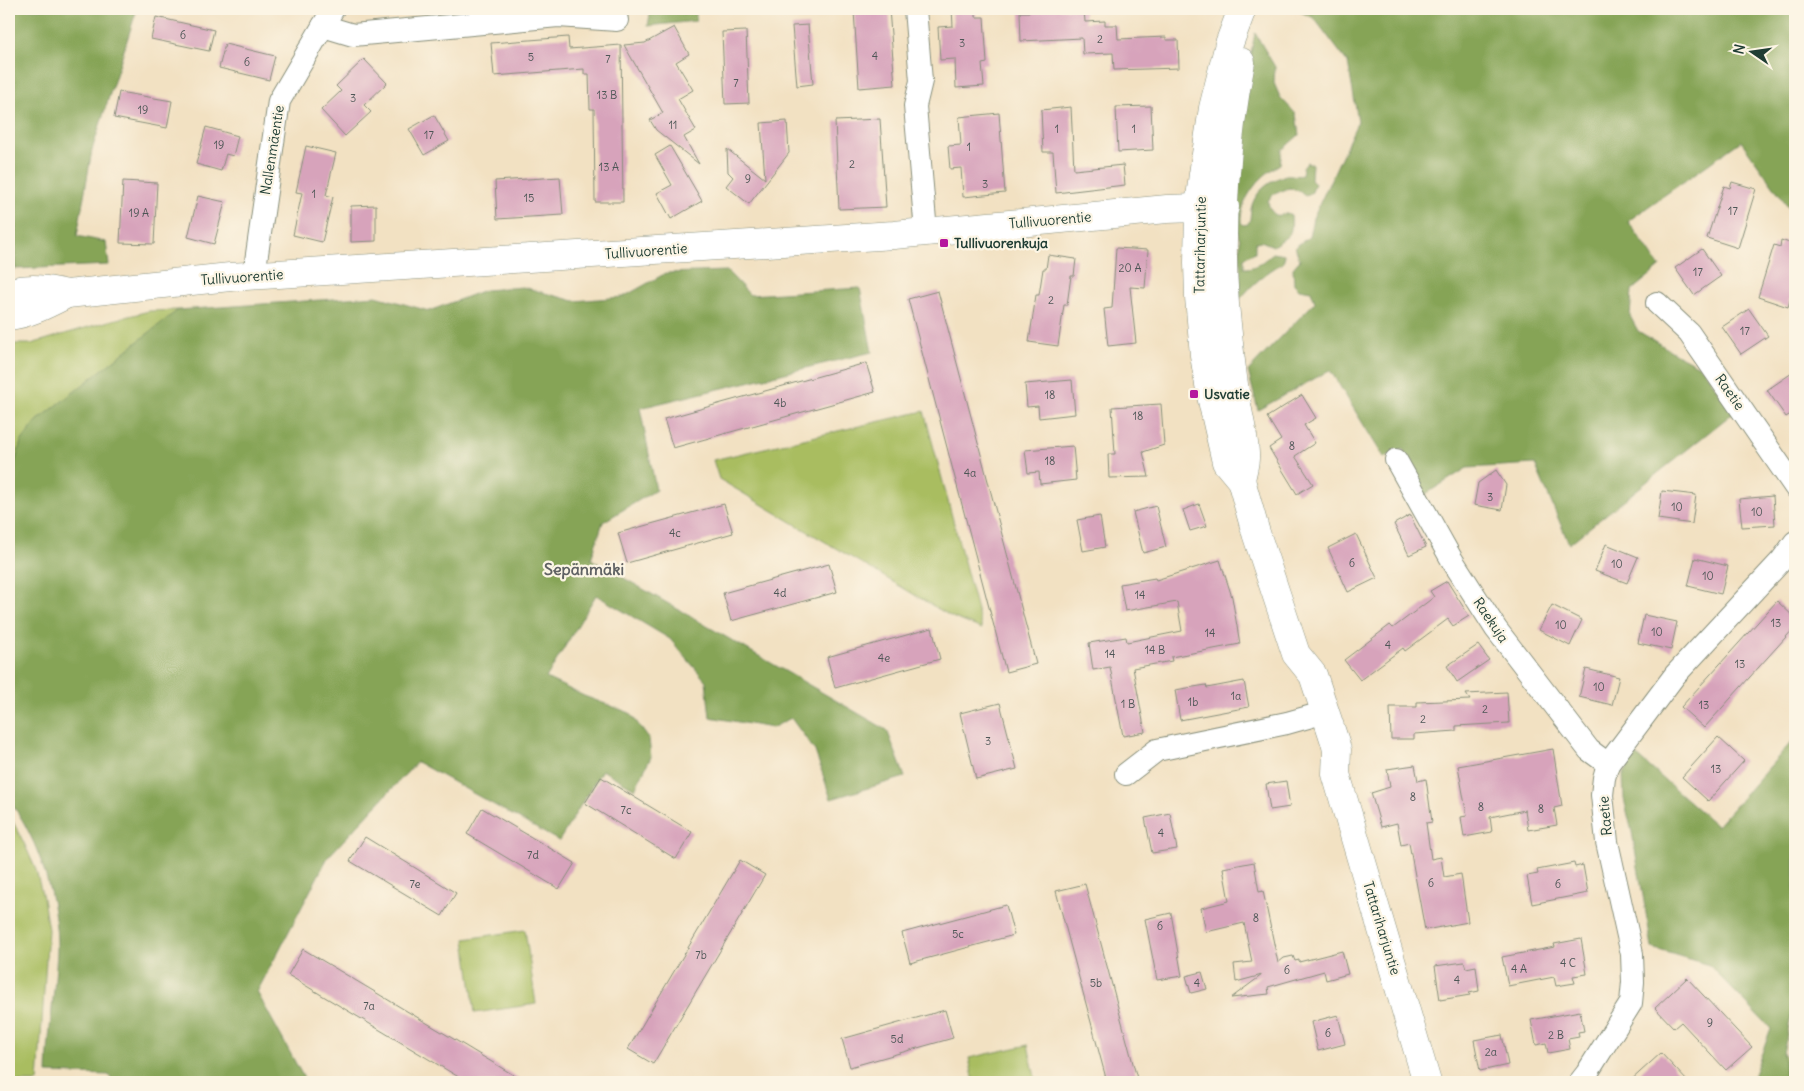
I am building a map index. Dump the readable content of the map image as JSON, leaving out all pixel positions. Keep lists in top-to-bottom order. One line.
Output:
{"streets":{"main road":["Tullivuorentie","Tattariharjuntie"],"street":["Nallenmäentie","Raetie","Raekuja"]},"crossings":[["Nallenmäentie","Tullivuorentie"],["Tullivuorentie","Tattariharjuntie"],["Raetie","Raekuja"]],"districts":["Sepänmäki"],"places":{"transit":["Tullivuorenkuja","Usvatie"]},"house_numbers":["6","2","3","4","5","7","6","7","13 B","3","19","11","1","1","17","19","1","2","13 A","9","3","1","15","17","19 A","20 A","17","2","17","18","4b","18","8","18","4a","3","10","10","4c","6","10","10","4d","14","13","10","10","14","4","14 B","14","4e","13","10","1a","1b","1 B","13","2","2","3","13","8","8","8","7c","4","7d","6","7e","6","8","6","5c","7b","4 C","4 A","6","4","5b","4","7a","9","6","2 B","5d","2a"],"north":"left"}
